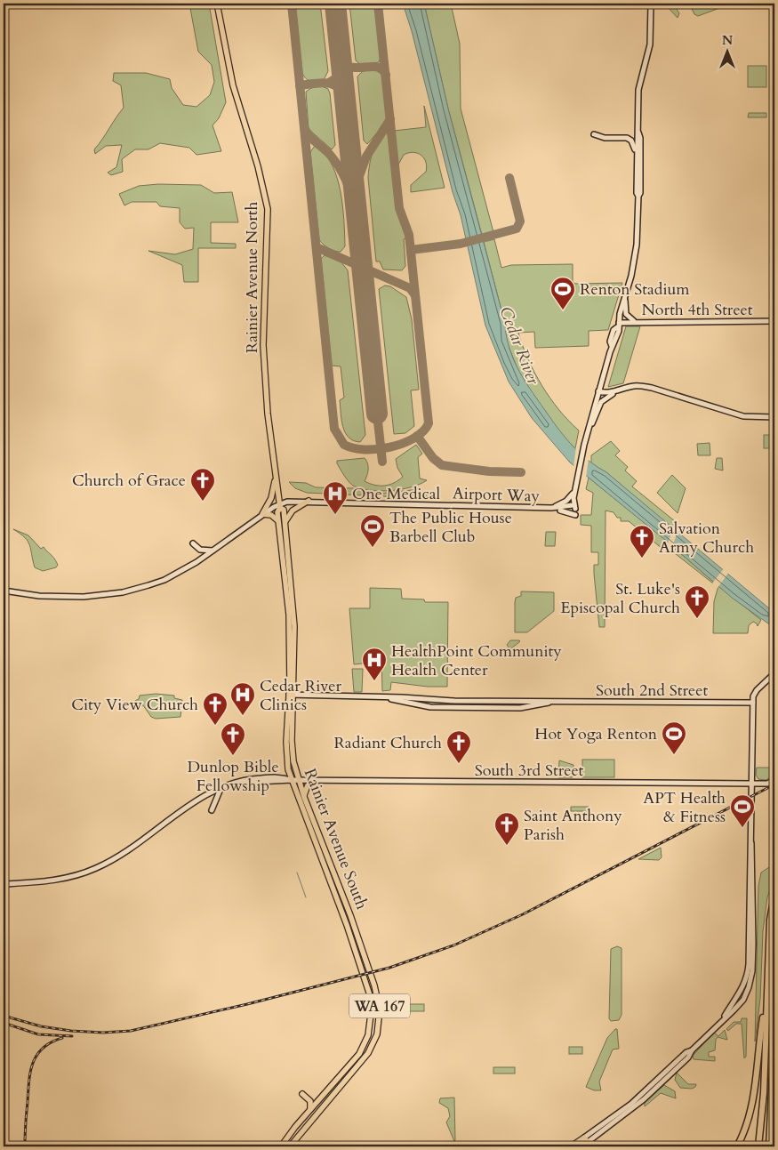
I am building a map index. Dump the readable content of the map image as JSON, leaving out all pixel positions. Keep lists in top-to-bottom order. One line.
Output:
{"streets":{"main road":["Rainier Avenue North","North 4th Street","Airport Way","South 2nd Street","South 3rd Street","Rainier Avenue South","WA 167"]},"crossings":[["Rainier Avenue North","Airport Way"],["Rainier Avenue North","Rainier Avenue South"],["Airport Way","Rainier Avenue South"],["South 2nd Street","Rainier Avenue South"],["South 3rd Street","Rainier Avenue South"]],"water":["Cedar River"],"places":{"sports":["Renton Stadium","The Public House Barbell Club","Hot Yoga Renton","APT Health & Fitness"],"church":["Church of Grace","Salvation Army Church","St. Luke's Episcopal Church","City View Church","Dunlop Bible Fellowship","Radiant Church","Saint Anthony Parish"],"hospital":["One Medical","HealthPoint Community Health Center","Cedar River Clinics"]},"north":"top"}
